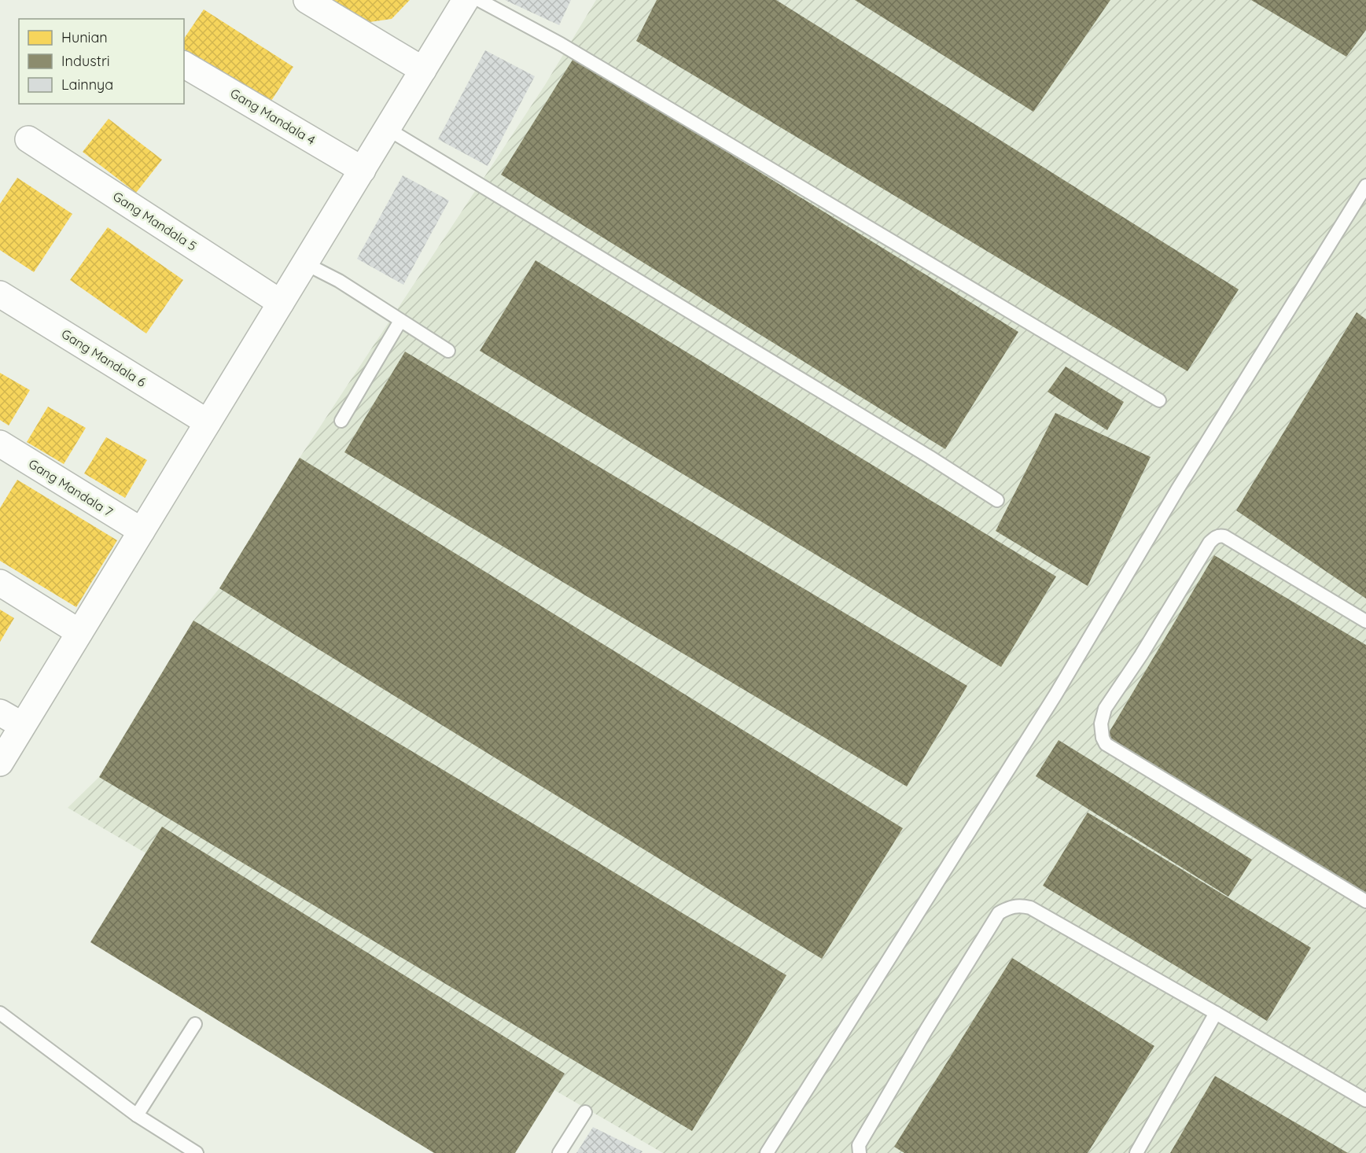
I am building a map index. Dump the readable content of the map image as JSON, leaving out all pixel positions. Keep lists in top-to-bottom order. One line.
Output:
{"streets":{"street":["Gang Mandala 4","Gang Mandala 5","Gang Mandala 6","Gang Mandala 7"]},"legend":["Hunian","Industri","Lainnya"]}
